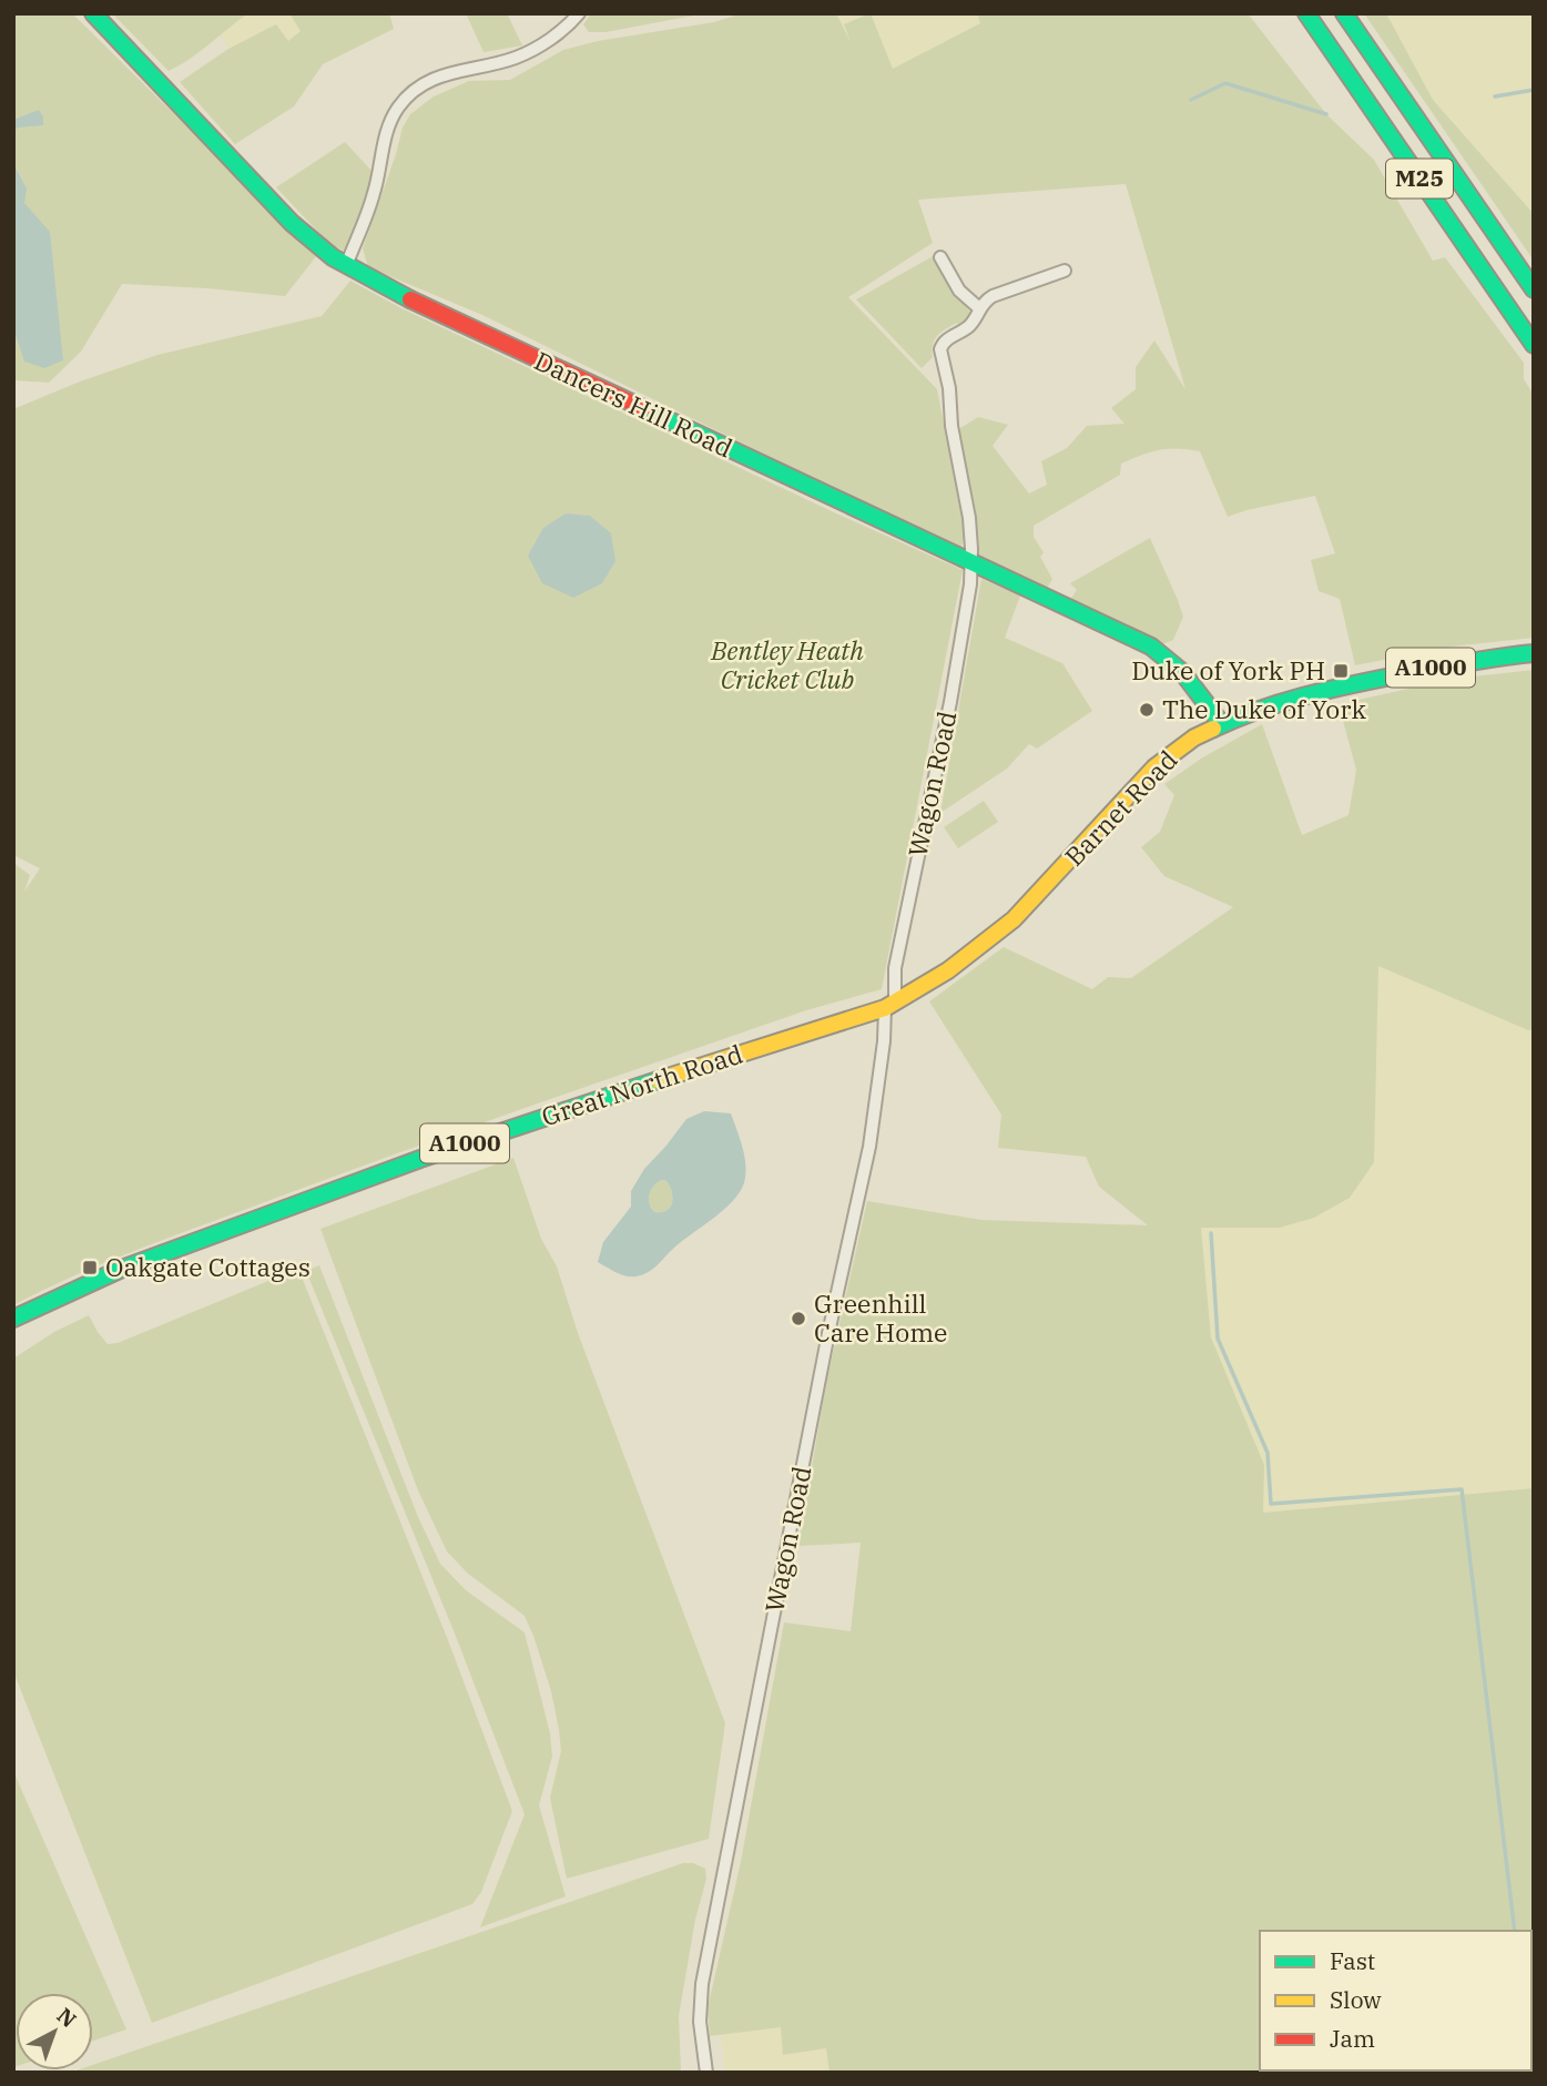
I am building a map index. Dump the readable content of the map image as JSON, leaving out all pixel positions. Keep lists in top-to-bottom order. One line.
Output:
{"streets":{"main road":["M25","Dancers Hill Road","A1000","Barnet Road","Great North Road"],"street":["Wagon Road"]},"crossings":[["Dancers Hill Road","Wagon Road"],["Dancers Hill Road","Barnet Road"],["Wagon Road","Great North Road"],["Barnet Road","Great North Road"]],"parks":["Bentley Heath Cricket Club"],"places":{"transit":["Duke of York PH","Oakgate Cottages"],"other":["The Duke of York","Greenhill Care Home"]},"legend":["Fast","Slow","Jam"],"north":"top right"}
